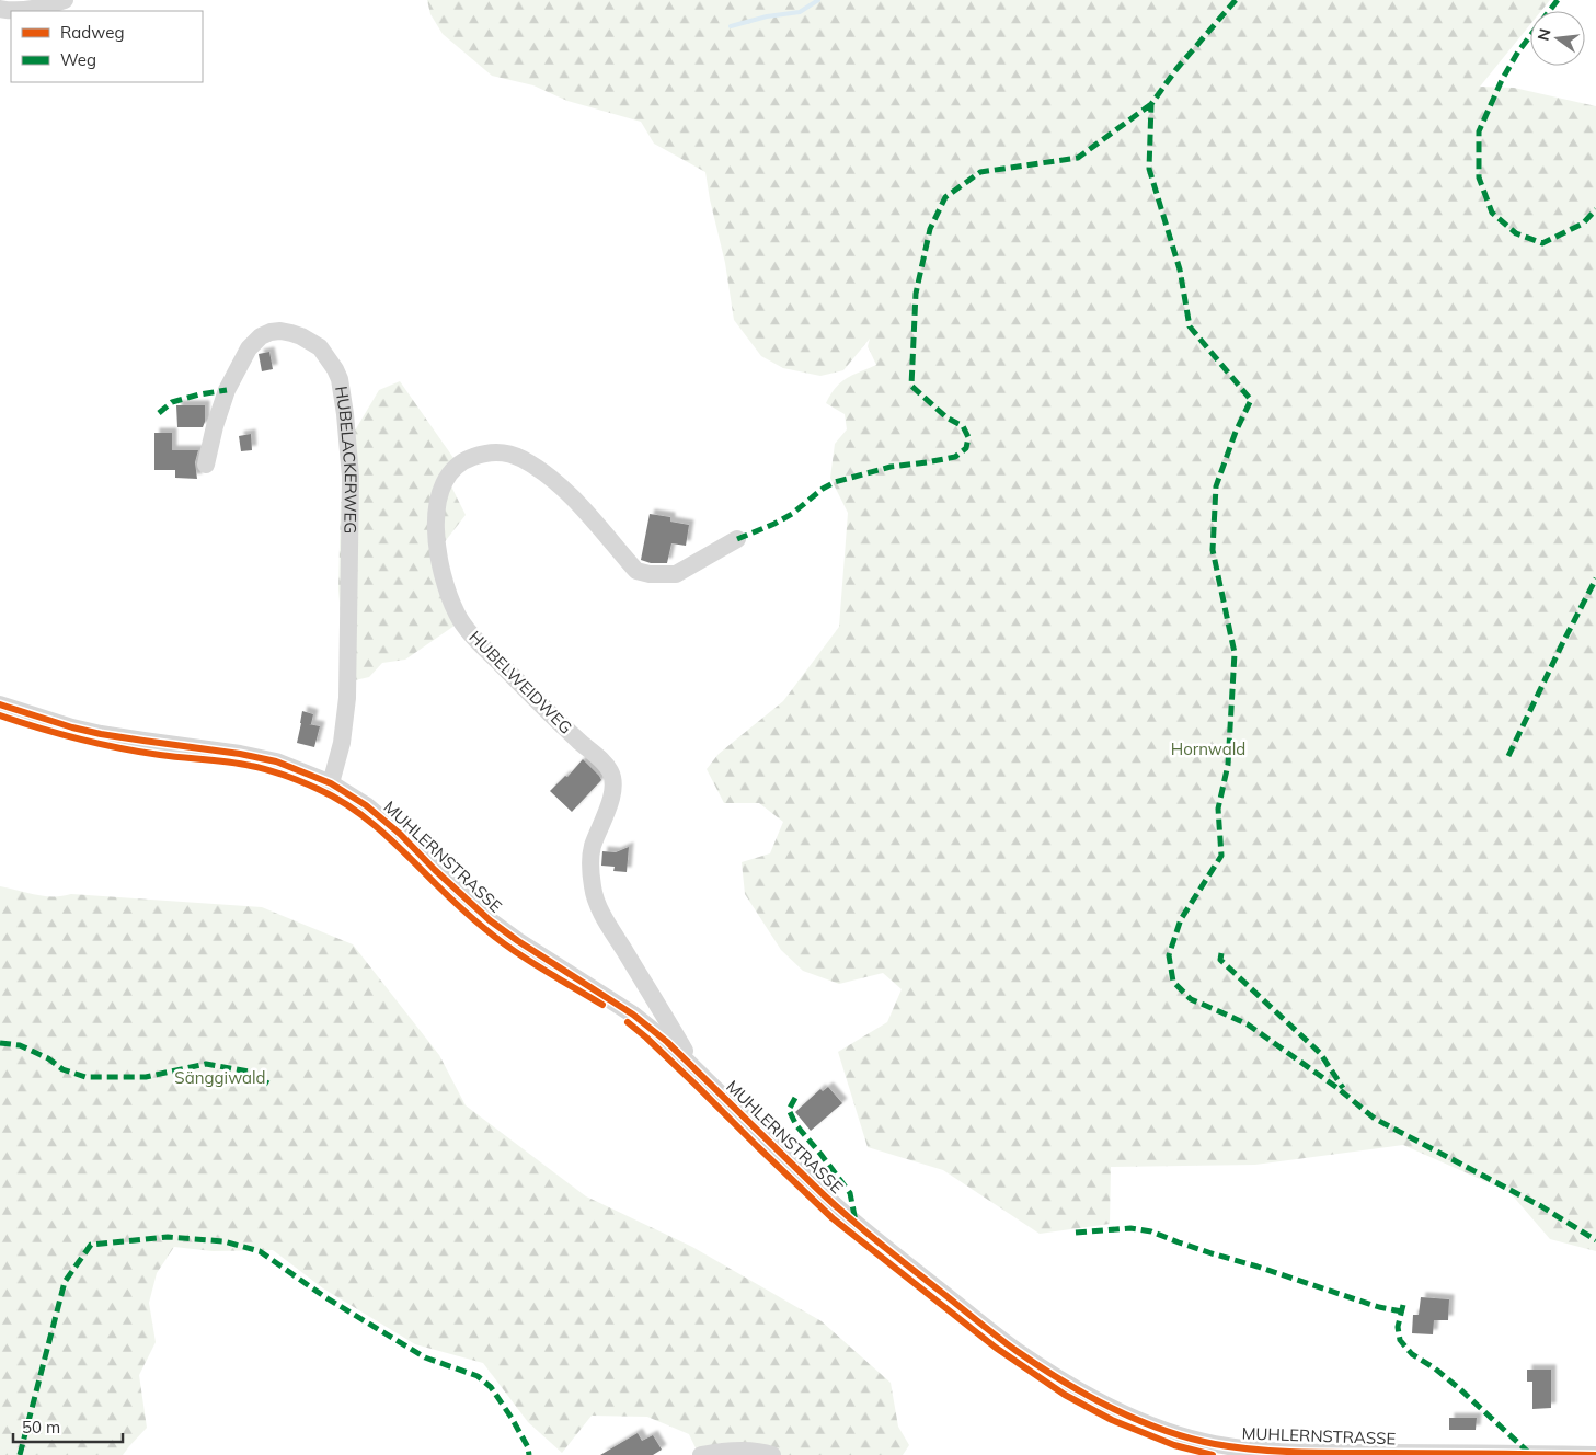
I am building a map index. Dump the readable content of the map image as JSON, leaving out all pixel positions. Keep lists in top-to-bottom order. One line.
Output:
{"streets":{"street":["HUBELACKERWEG","HUBELWEIDWEG","MUHLERNSTRASSE"]},"crossings":[["HUBELACKERWEG","MUHLERNSTRASSE"],["HUBELWEIDWEG","MUHLERNSTRASSE"]],"parks":["Hornwald","Sänggiwald"],"legend":["Radweg","Weg"],"scale_bar":"50 m","north":"left"}
